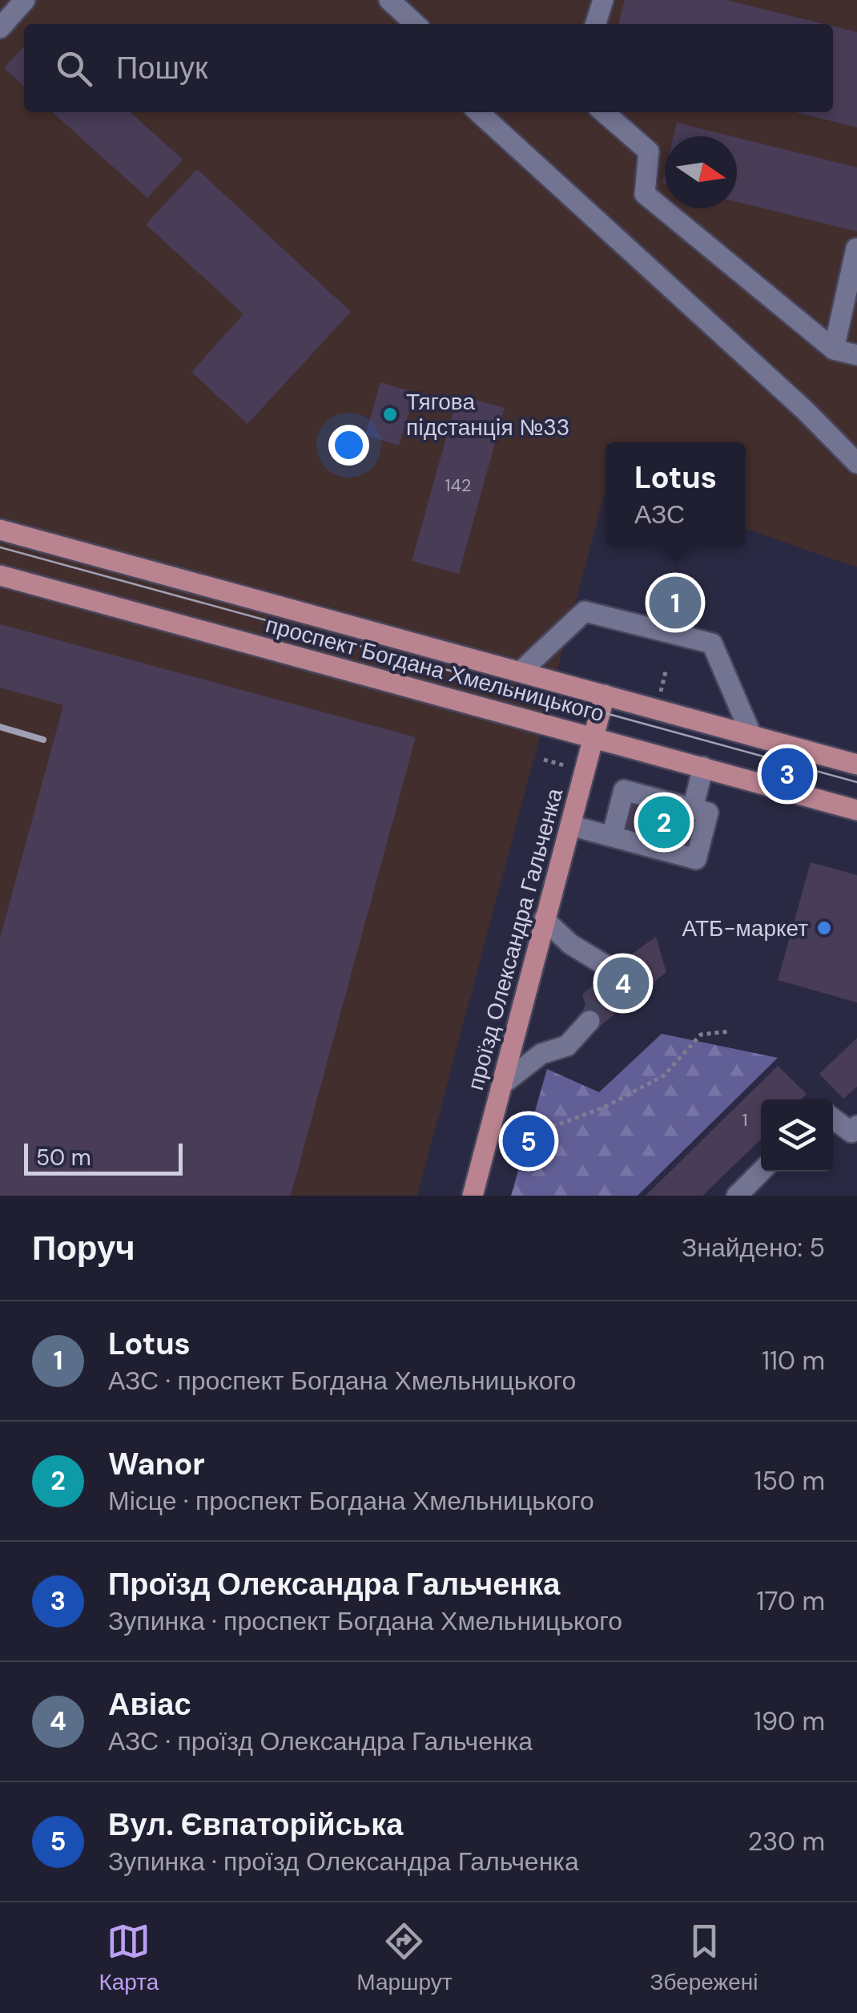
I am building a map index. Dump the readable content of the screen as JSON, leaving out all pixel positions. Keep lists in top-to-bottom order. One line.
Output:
{"streets":{"main road":["проспект Богдана Хмельницького","проїзд Олександра Гальченка"]},"crossings":[["проспект Богдана Хмельницького","проїзд Олександра Гальченка"]],"places":["Тягова пiдстанцiя №33","АТБ-маркет"],"house_numbers":["142","1"],"scale_bar":"50 m","north":"right","page":{"search":"Пошук","popup":["Lotus","АЗС"],"pins":["1","3","2","4","5"],"scale":"50 m","heading":["Поруч","Знайдено: 5"],"list":[{"mark":"1","name":"Lotus","note":"АЗС · проспект Богдана Хмельницького","value":"110 m"},{"mark":"2","name":"Wanor","note":"Місце · проспект Богдана Хмельницького","value":"150 m"},{"mark":"3","name":"Проїзд Олександра Гальченка","note":"Зупинка · проспект Богдана Хмельницького","value":"170 m"},{"mark":"4","name":"Авіас","note":"АЗС · проїзд Олександра Гальченка","value":"190 m"},{"mark":"5","name":"Вул. Євпаторійська","note":"Зупинка · проїзд Олександра Гальченка","value":"230 m"}],"nav":["Карта","Маршрут","Збережені"]}}
